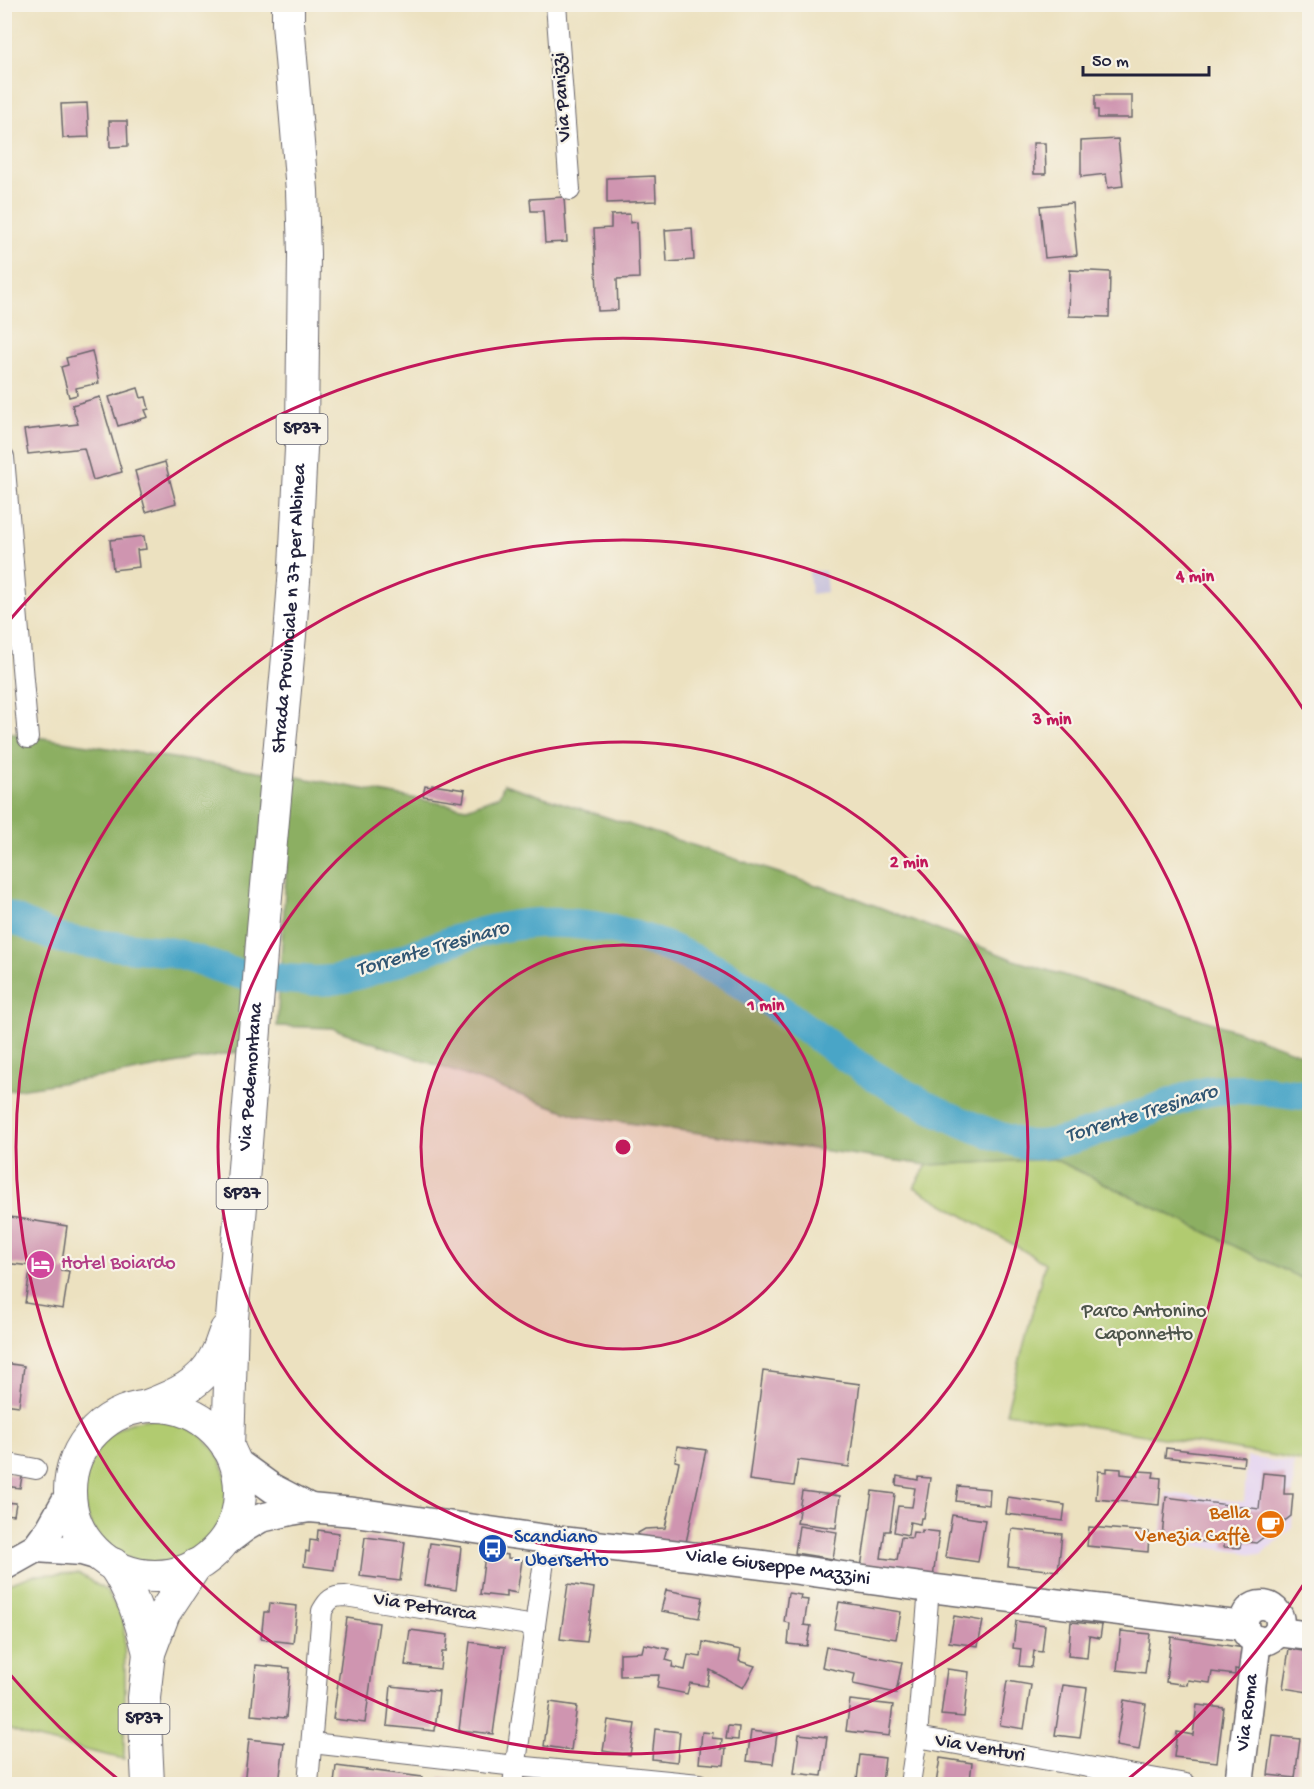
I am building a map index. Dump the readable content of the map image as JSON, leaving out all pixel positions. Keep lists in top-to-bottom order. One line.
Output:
{"streets":{"main road":["SP37","Strada Provinciale n 37 per Albinea","Via Pedemontana"],"street":["Via Panizzi","Viale Giuseppe Mazzini","Via Petrarca","Via Roma","Via Venturi"]},"crossings":[["Strada Provinciale n 37 per Albinea","Via Pedemontana"],["Via Pedemontana","Viale Giuseppe Mazzini"],["Viale Giuseppe Mazzini","Via Roma"]],"water":["Torrente Tresinaro"],"parks":["Parco Antonino Caponnetto"],"places":{"hotel":["Hotel Boiardo"],"cafe":["Bella Venezia Caffè"],"bus stop":["Scandiano - Ubersetto"]},"scale_bar":"50 m","rings":["4 min","3 min","2 min","1 min"]}
